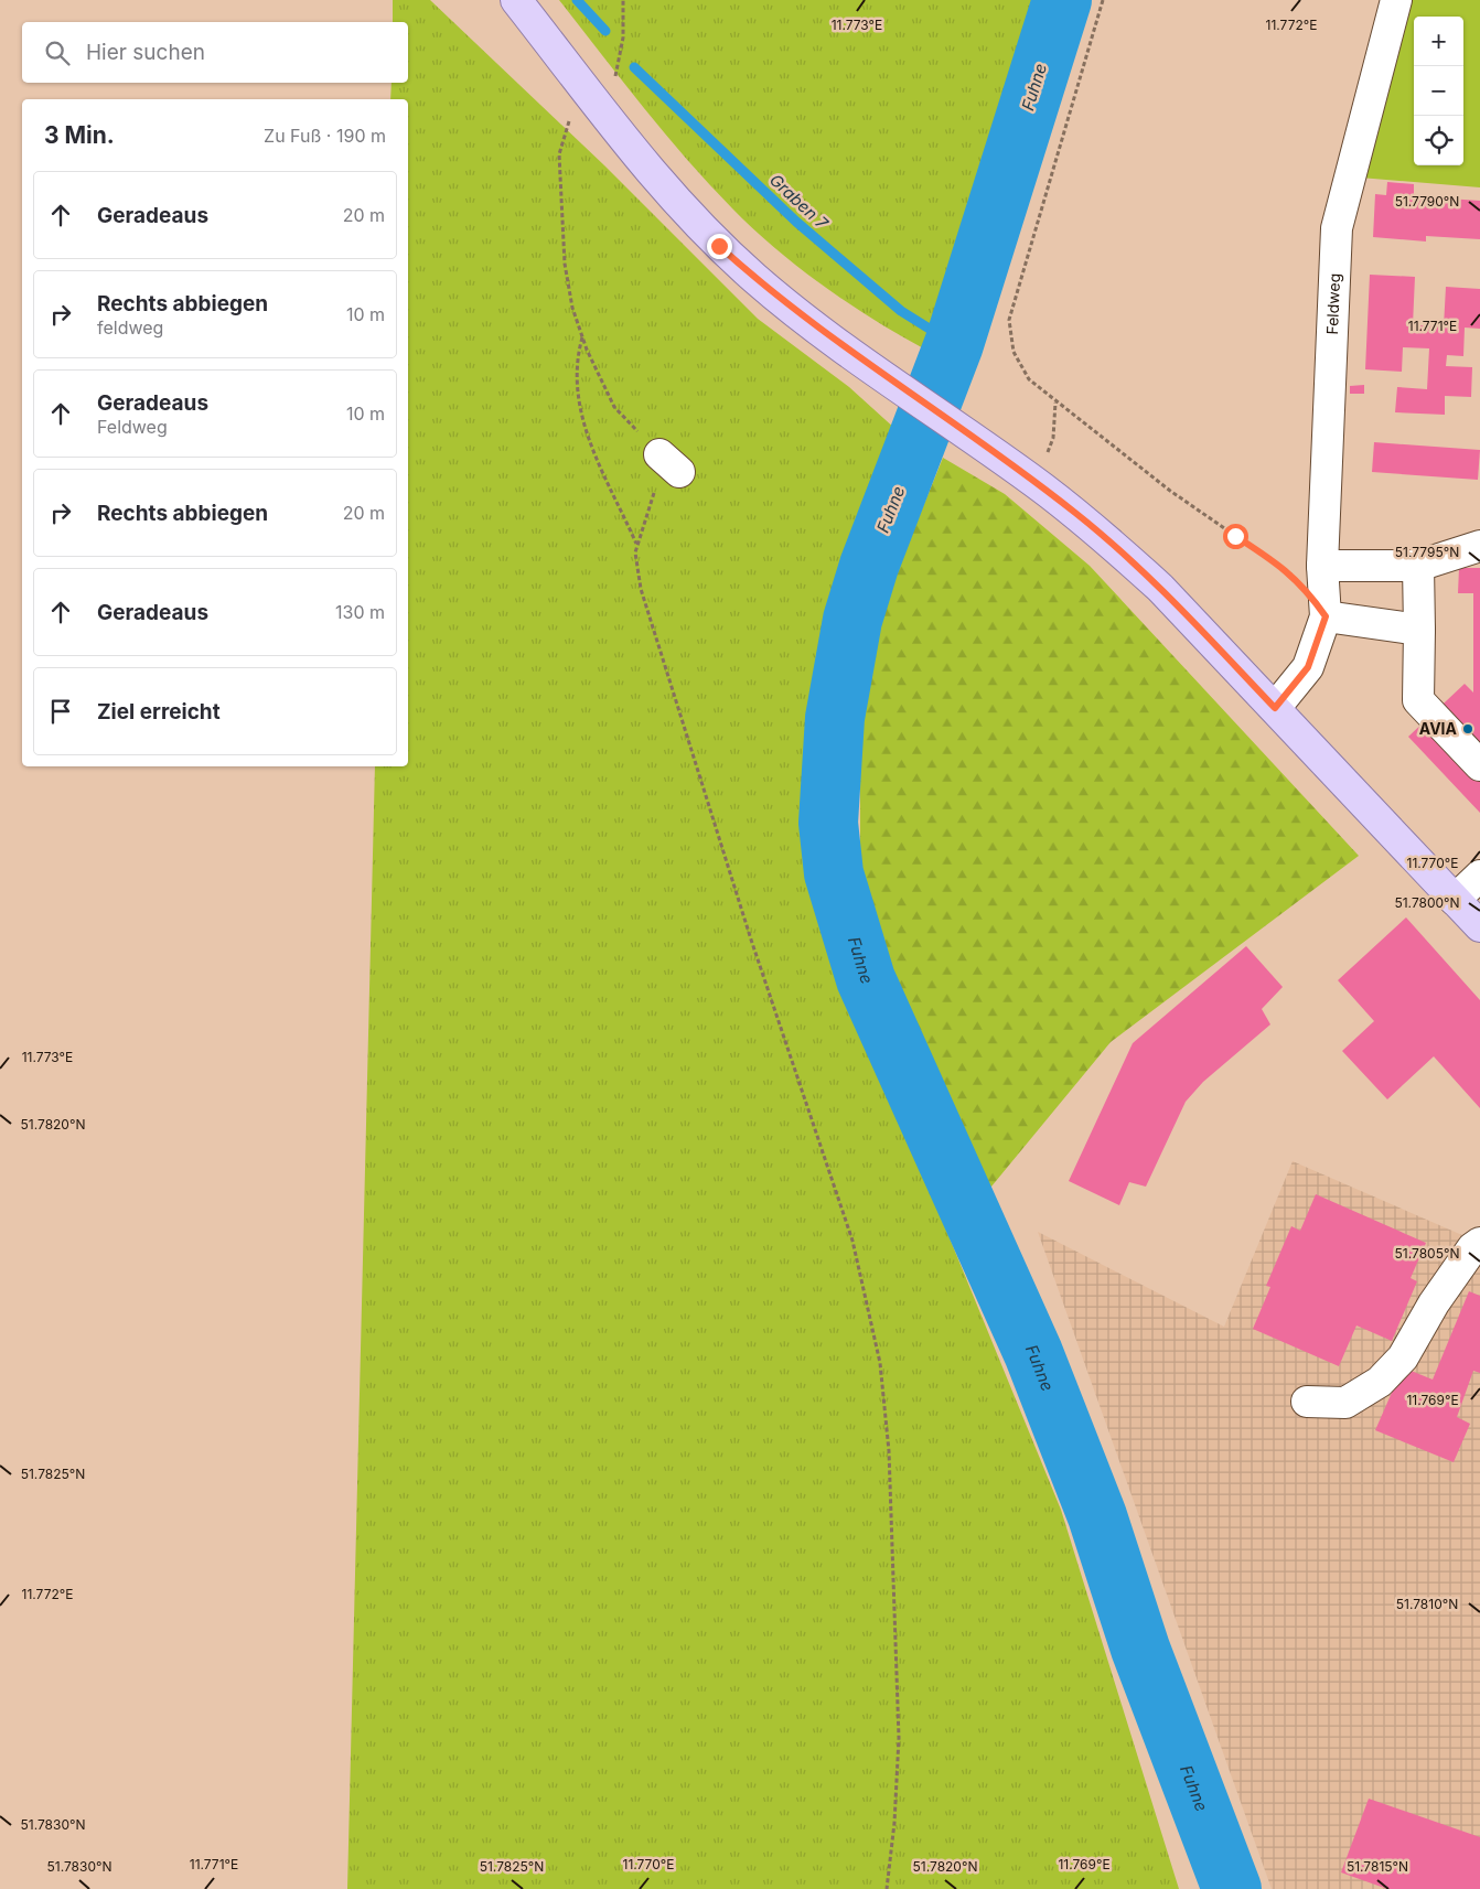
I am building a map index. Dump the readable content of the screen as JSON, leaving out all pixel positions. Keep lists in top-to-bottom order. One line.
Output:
{"streets":{"street":["Feldweg"]},"water":["Fuhne","Graben 7"],"places":["AVIA"],"page":{"map_buttons":["+","−"],"search":"Hier suchen","heading":["3 Min.","Zu Fuß · 190 m"],"list":[["Geradeaus","20 m"],["Rechts abbiegen","feldweg","10 m"],["Geradeaus","Feldweg","10 m"],["Rechts abbiegen","20 m"],["Geradeaus","130 m"],"Ziel erreicht"]},"coordinates":["11.773°E","11.772°E","51.7790°N","11.771°E","51.7795°N","11.770°E","51.7800°N","51.7820°N","51.7805°N","11.769°E","51.7825°N","51.7810°N","51.7830°N","51.7815°N"]}
